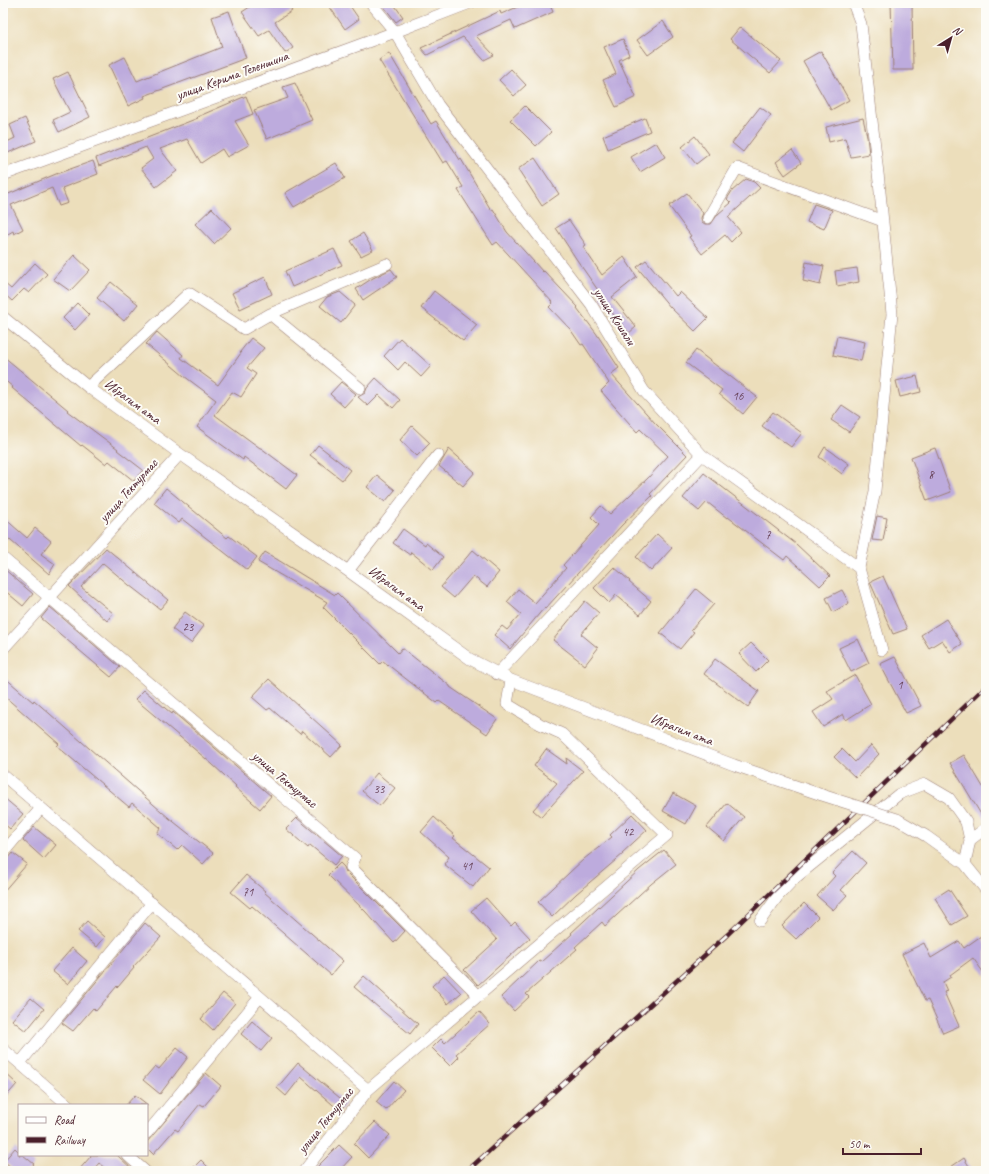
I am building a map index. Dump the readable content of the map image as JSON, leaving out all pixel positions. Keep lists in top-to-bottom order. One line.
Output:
{"streets":{"street":["улица Керима Теленшина","улица Кошали","Ибрагим ата","улица Тектурмас"]},"crossings":[["улица Керима Теленшина","улица Кошали"],["Ибрагим ата","улица Тектурмас"]],"house_numbers":["16","8","7","23","1","33","42","41","71"],"legend":["Road","Railway"],"scale_bar":"50 m","north":"top right"}
